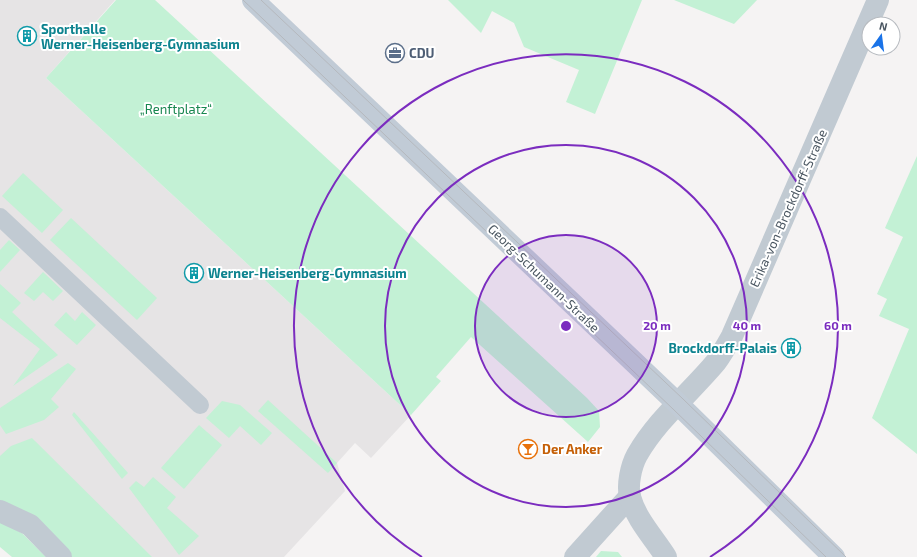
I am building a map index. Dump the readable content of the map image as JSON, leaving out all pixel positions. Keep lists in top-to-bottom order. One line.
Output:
{"streets":{"main road":["Georg-Schumann-Straße"],"street":["Erika-von-Brockdorff-Straße"]},"crossings":[["Erika-von-Brockdorff-Straße","Georg-Schumann-Straße"]],"parks":["„Renftplatz“"],"places":{"building":["Sporthalle Werner-Heisenberg-Gymnasium","Werner-Heisenberg-Gymnasium","Brockdorff-Palais"],"office":["CDU"],"bar":["Der Anker"]},"north":"top","rings":["20 m","40 m","60 m"]}
